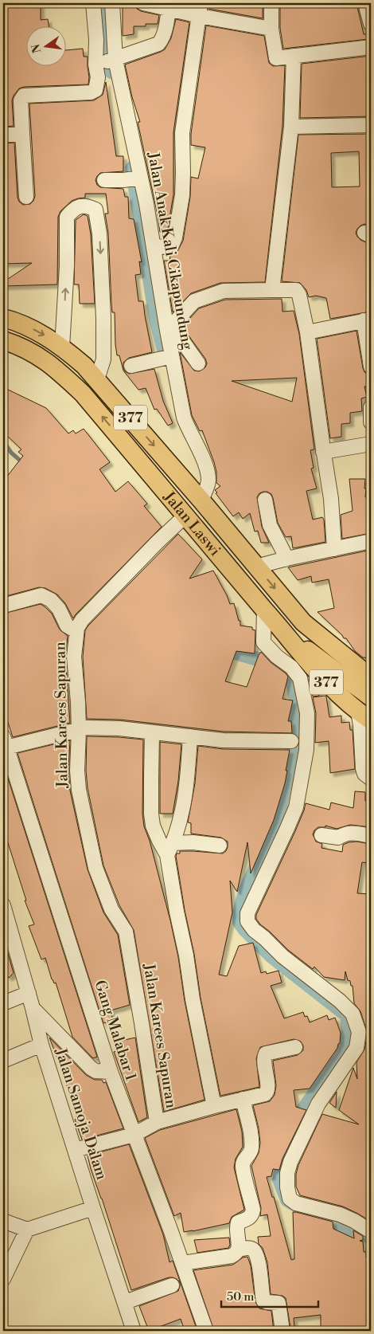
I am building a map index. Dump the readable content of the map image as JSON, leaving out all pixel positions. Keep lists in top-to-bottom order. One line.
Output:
{"streets":{"main road":["377","Jalan Laswi"],"street":["Jalan Anak Kali Cikapundung","Jalan Karees Sapuran","Gang Malabar 1","Jalan Samoja Dalam"]},"crossings":[["Jalan Anak Kali Cikapundung","Jalan Laswi"],["377","Jalan Laswi"],["Jalan Laswi","Jalan Karees Sapuran"],["Jalan Karees Sapuran","Gang Malabar 1"],["Jalan Karees Sapuran","Jalan Samoja Dalam"]],"scale_bar":"50 m","north":"left"}
